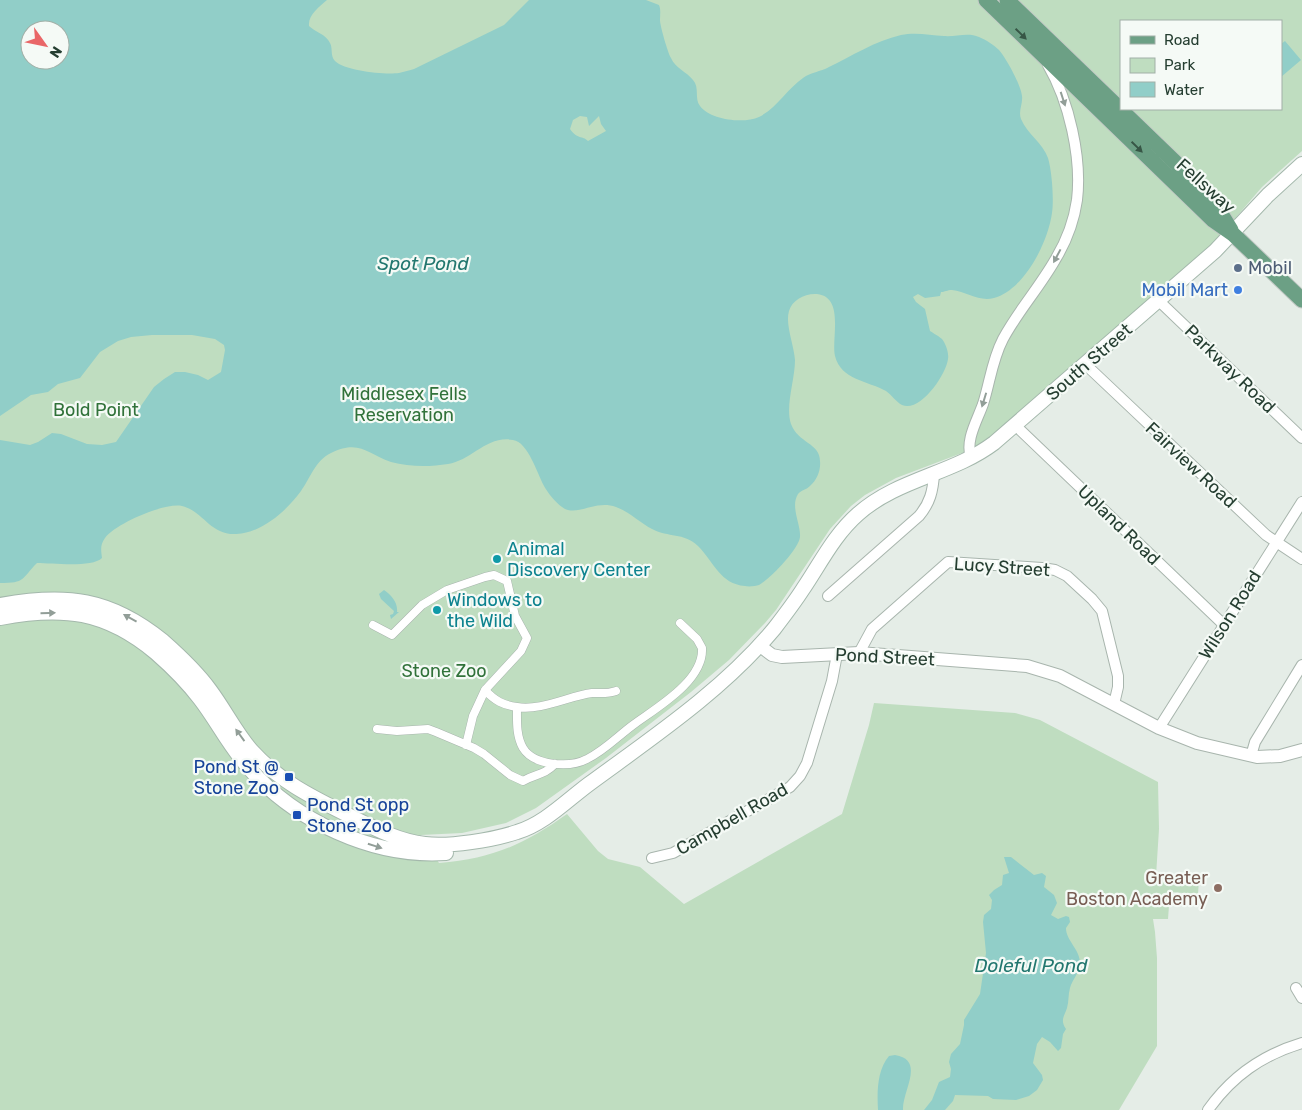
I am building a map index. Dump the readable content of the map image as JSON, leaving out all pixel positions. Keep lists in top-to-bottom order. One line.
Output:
{"streets":{"main road":["Fellsway","South Street"],"street":["Parkway Road","Fairview Road","Upland Road","Lucy Street","Wilson Road","Pond Street","Campbell Road"]},"crossings":[["Fellsway","South Street"],["South Street","Parkway Road"],["South Street","Fairview Road"],["South Street","Upland Road"],["South Street","Pond Street"],["Fairview Road","Wilson Road"],["Upland Road","Wilson Road"],["Lucy Street","Pond Street"],["Wilson Road","Pond Street"],["Pond Street","Campbell Road"]],"water":["Spot Pond","Doleful Pond"],"parks":["Middlesex Fells Reservation","Bold Point","Stone Zoo"],"places":{"other":["Mobil","Mobil Mart","Animal Discovery Center","Windows to the Wild","Greater Boston Academy"],"transit":["Pond St @ Stone Zoo","Pond St opp Stone Zoo"]},"legend":["Road","Park","Water"],"north":"bottom right"}
